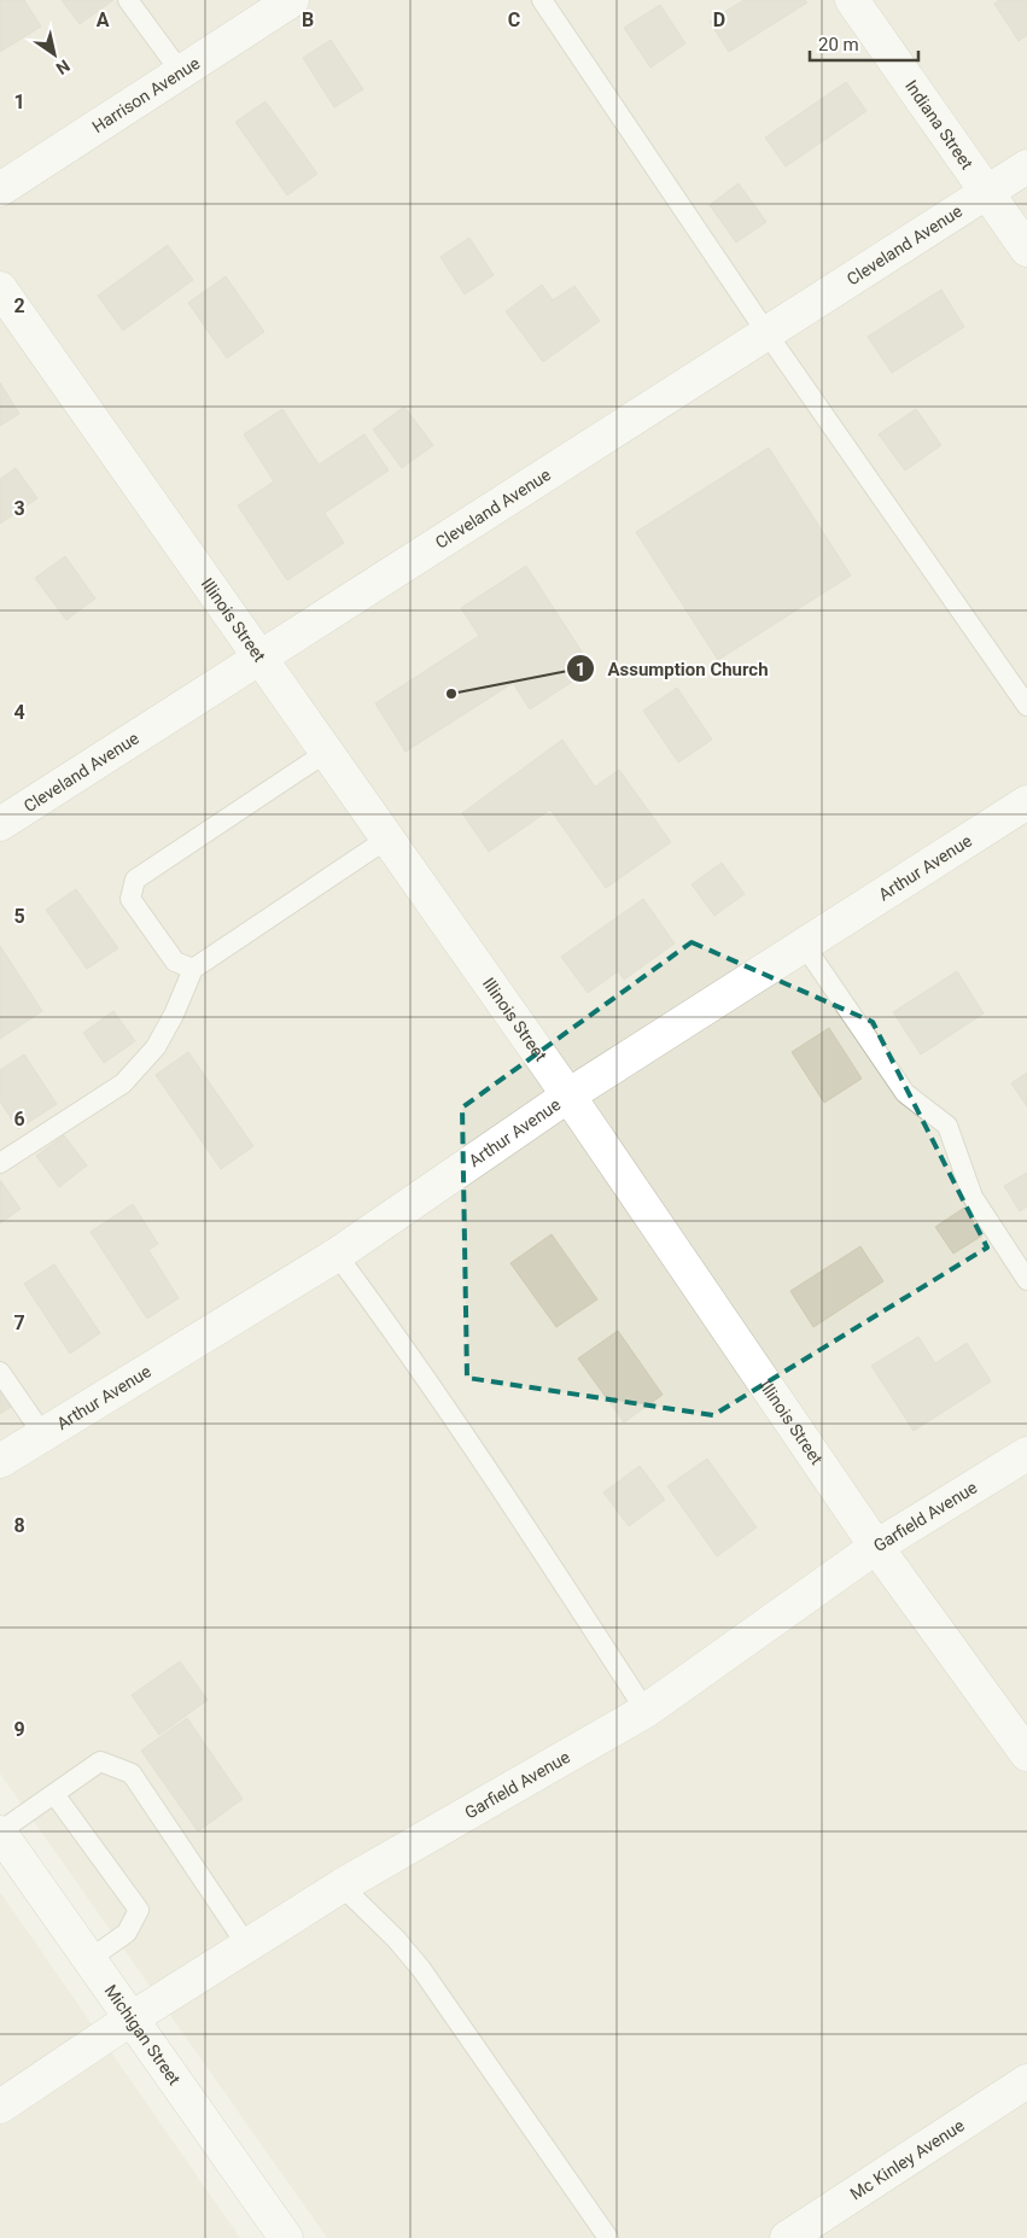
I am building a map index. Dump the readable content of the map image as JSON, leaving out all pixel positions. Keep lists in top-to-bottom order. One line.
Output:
{"streets":{"street":["Harrison Avenue","Indiana Street","Cleveland Avenue","Illinois Street","Arthur Avenue","Garfield Avenue","Michigan Street","Mc Kinley Avenue"]},"crossings":[["Indiana Street","Cleveland Avenue"],["Cleveland Avenue","Illinois Street"],["Illinois Street","Arthur Avenue"],["Illinois Street","Garfield Avenue"],["Garfield Avenue","Michigan Street"]],"places":["Assumption Church"],"scale_bar":"20 m","north":"bottom right","grid":{"columns":["A","B","C","D"],"rows":["1","2","3","4","5","6","7","8","9"]}}
